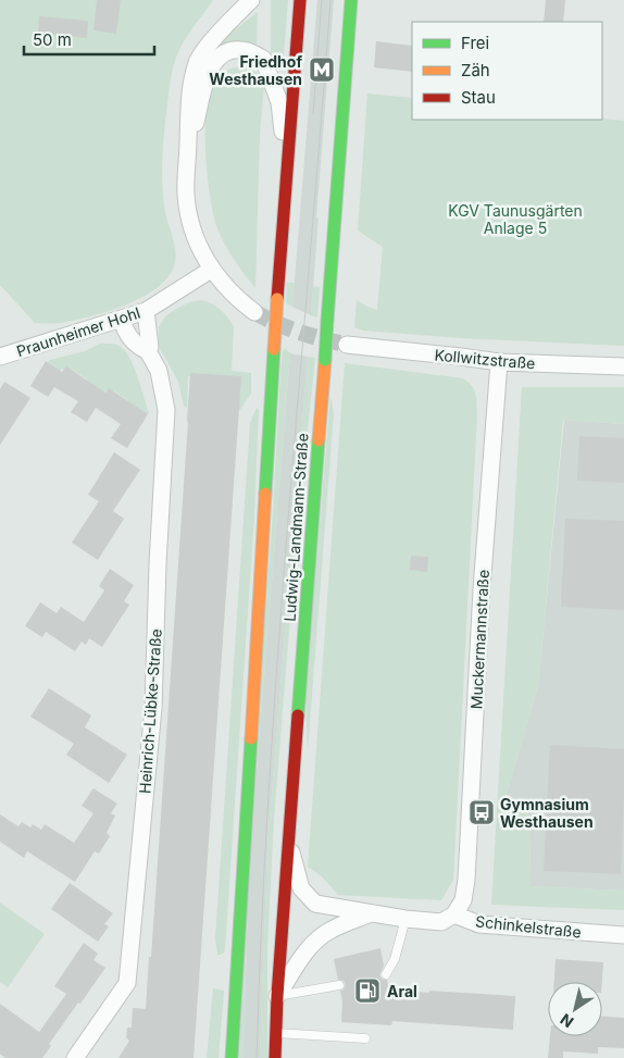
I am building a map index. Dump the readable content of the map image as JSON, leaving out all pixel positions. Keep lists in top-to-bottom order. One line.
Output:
{"streets":{"main road":["Ludwig-Landmann-Straße"],"street":["Praunheimer Hohl","Kollwitzstraße","Muckermannstraße","Heinrich-Lübke-Straße","Schinkelstraße"]},"crossings":[["Praunheimer Hohl","Heinrich-Lübke-Straße"],["Kollwitzstraße","Muckermannstraße"],["Ludwig-Landmann-Straße","Schinkelstraße"],["Muckermannstraße","Schinkelstraße"]],"parks":["KGV Taunusgärten Anlage 5"],"places":{"metro station":["Friedhof Westhausen"],"bus stop":["Gymnasium Westhausen"],"fuel station":["Aral"]},"legend":["Frei","Zäh","Stau"],"scale_bar":"50 m","north":"bottom left"}
